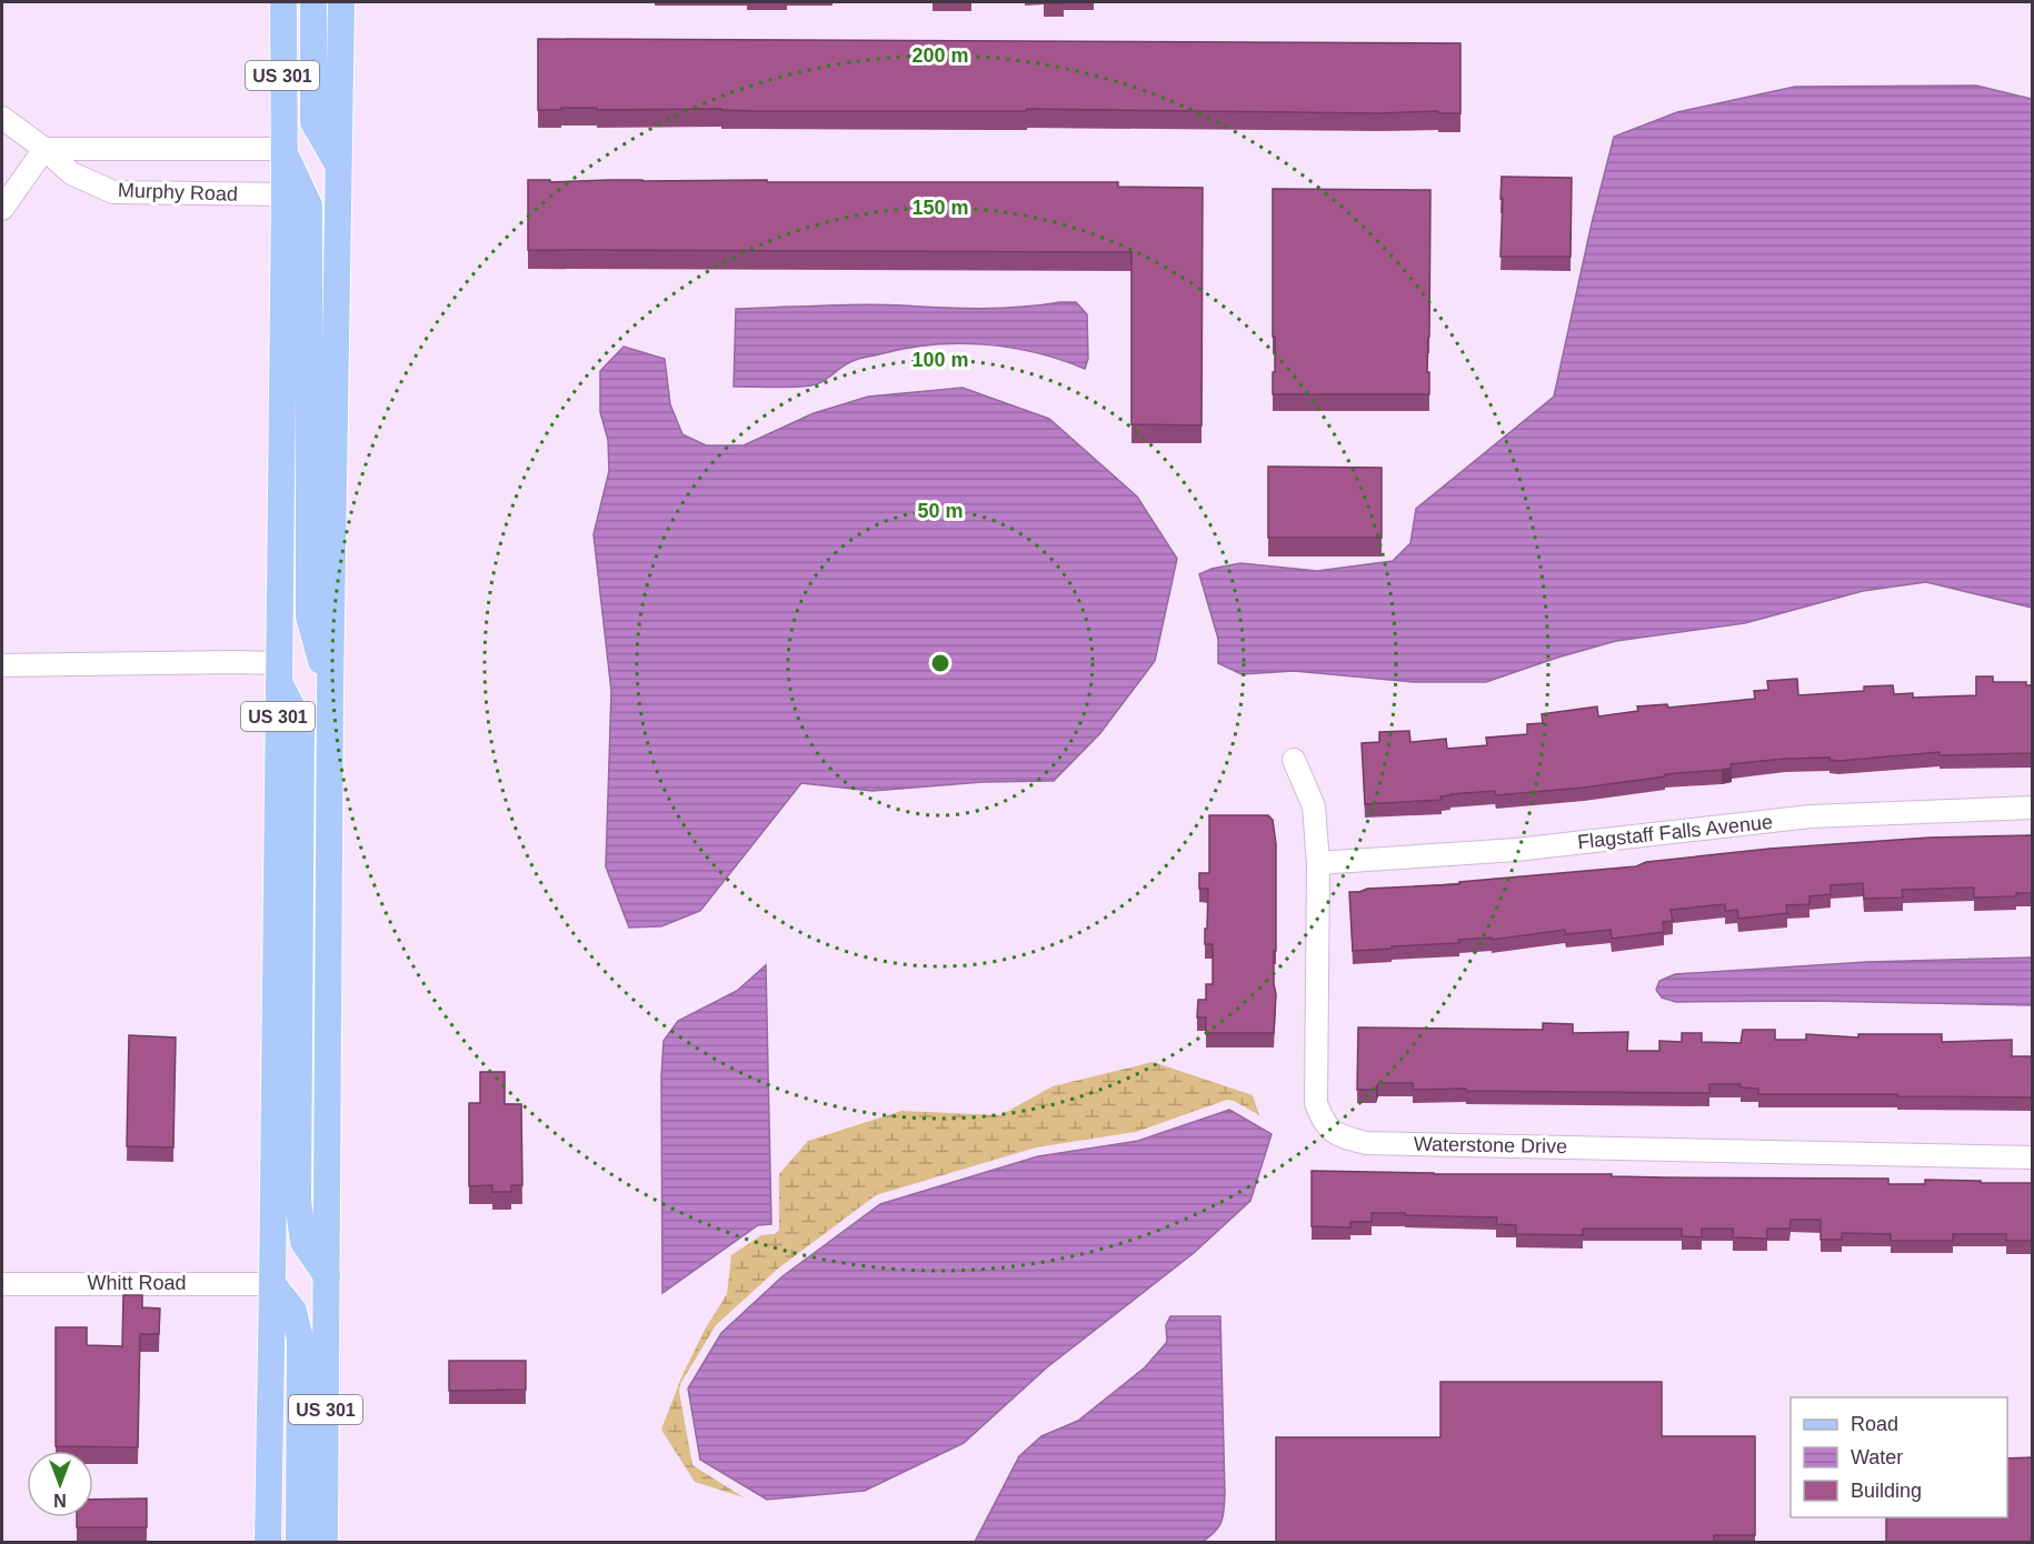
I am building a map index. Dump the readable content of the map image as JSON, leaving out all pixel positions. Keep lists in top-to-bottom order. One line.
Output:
{"streets":{"main road":["US 301"],"street":["Murphy Road","Flagstaff Falls Avenue","Waterstone Drive","Whitt Road"]},"crossings":[["US 301","Murphy Road"],["US 301","Whitt Road"],["Flagstaff Falls Avenue","Waterstone Drive"]],"legend":["Road","Water","Building"],"north":"bottom","rings":["200 m","150 m","100 m","50 m"]}
